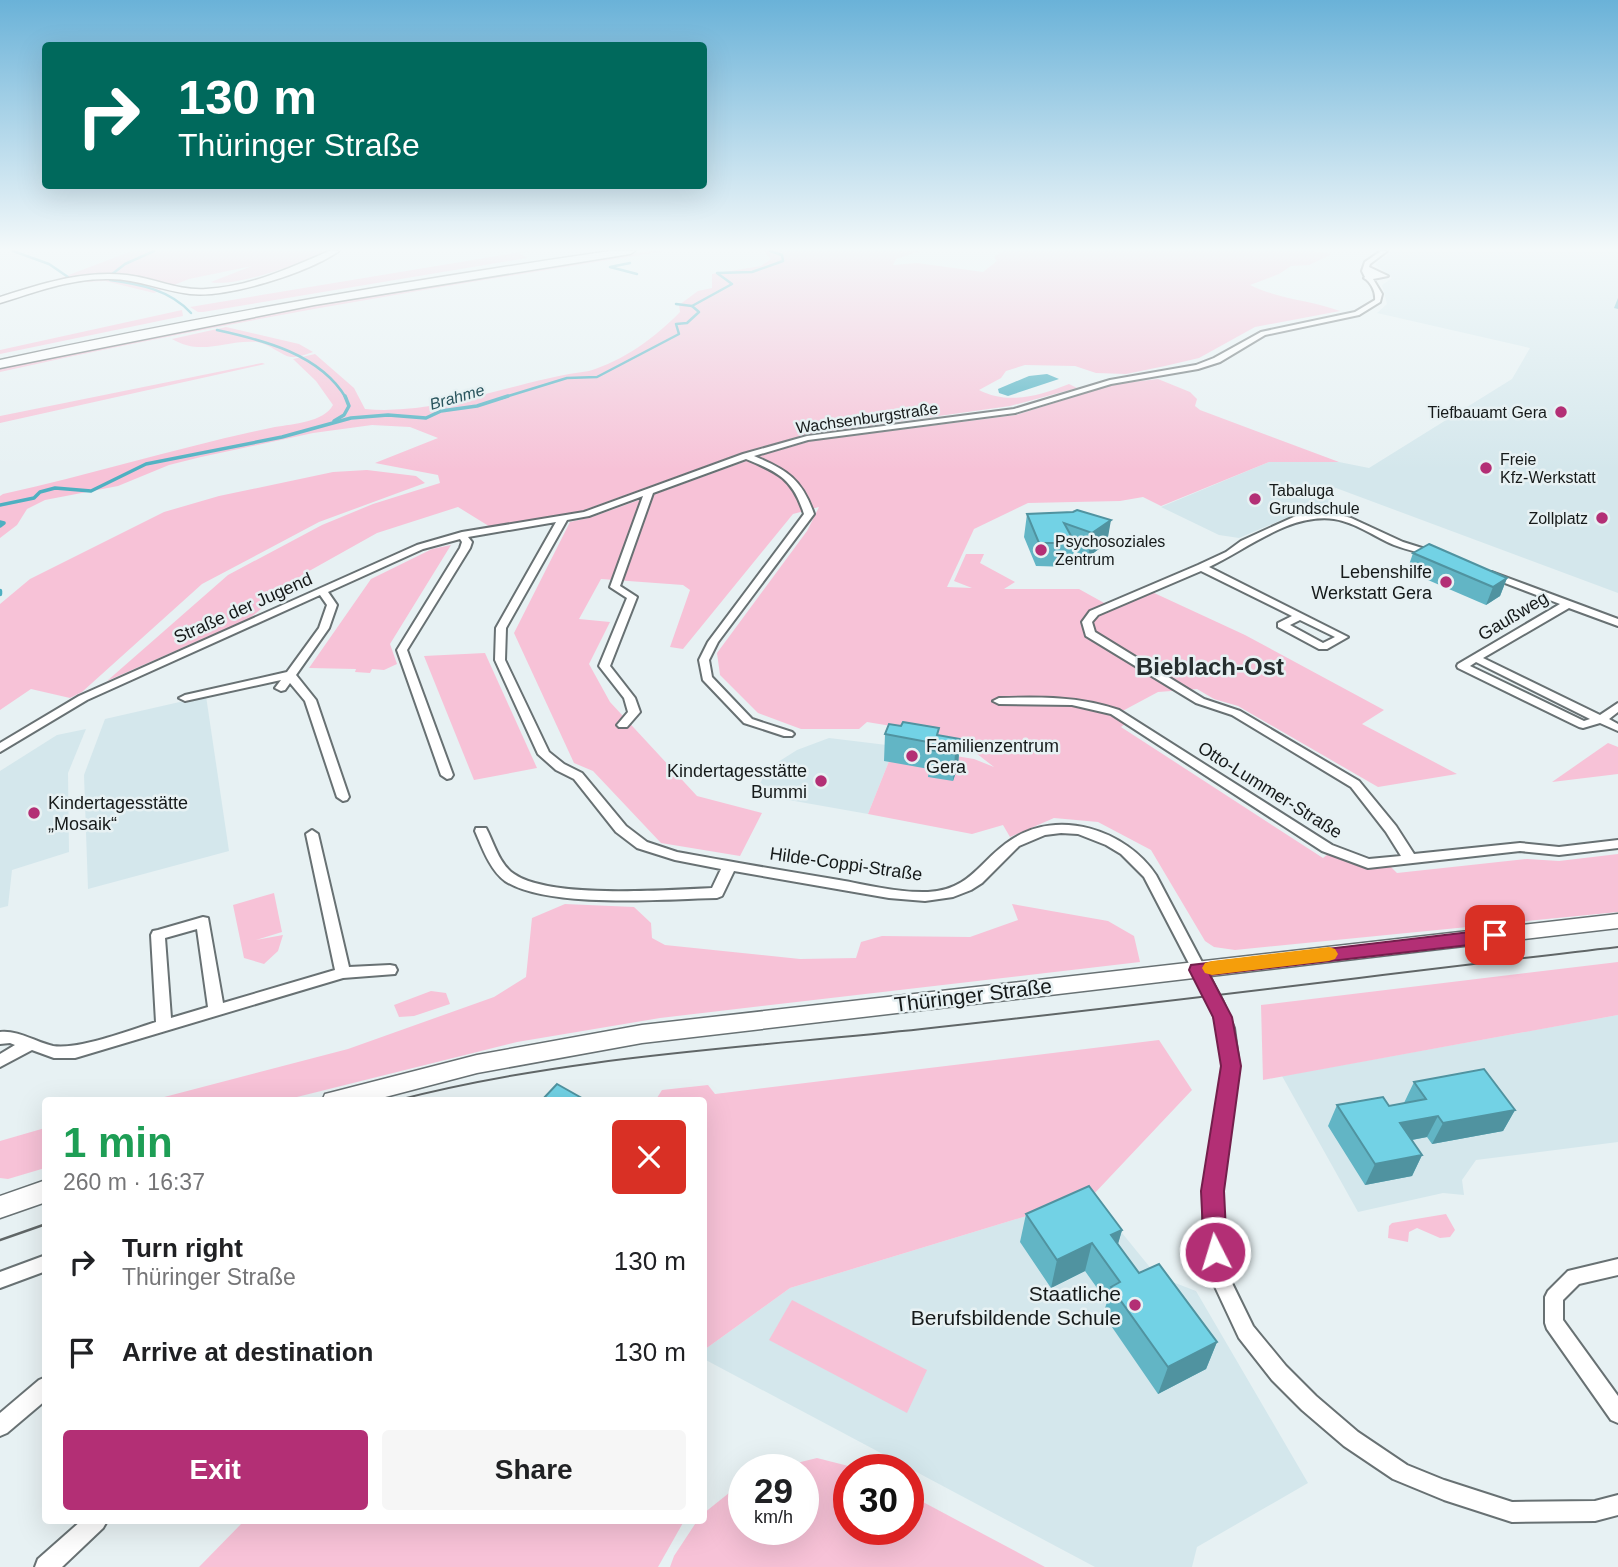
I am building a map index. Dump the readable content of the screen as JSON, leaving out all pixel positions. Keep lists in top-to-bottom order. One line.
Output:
{"streets":{"main road":["Thüringer Straße"],"street":["Wachsenburgstraße","Straße der Jugend","Gaußweg","Otto-Lummer-Straße","Hilde-Coppi-Straße"]},"crossings":[["Wachsenburgstraße","Straße der Jugend"],["Wachsenburgstraße","Hilde-Coppi-Straße"],["Hilde-Coppi-Straße","Thüringer Straße"]],"districts":["Bieblach-Ost"],"water":["Brahme"],"places":["Tiefbauamt Gera","Freie Kfz-Werkstatt","Tabaluga Grundschule","Zollplatz","Psychosoziales Zentrum","Lebenshilfe Werkstatt Gera","Familienzentrum Gera","Kindertagesstätte Bummi","Kindertagesstätte „Mosaik“","Staatliche Berufsbildende Schule"],"page":{"turn":["130 m","Thüringer Straße"],"heading":["1 min","260 m · 16:37"],"list":[{"name":"Turn right","note":"Thüringer Straße","value":"130 m"},{"name":"Arrive at destination","value":"130 m"}],"buttons":["Exit","Share"],"speed":"29 km/h","limit":"30"}}
